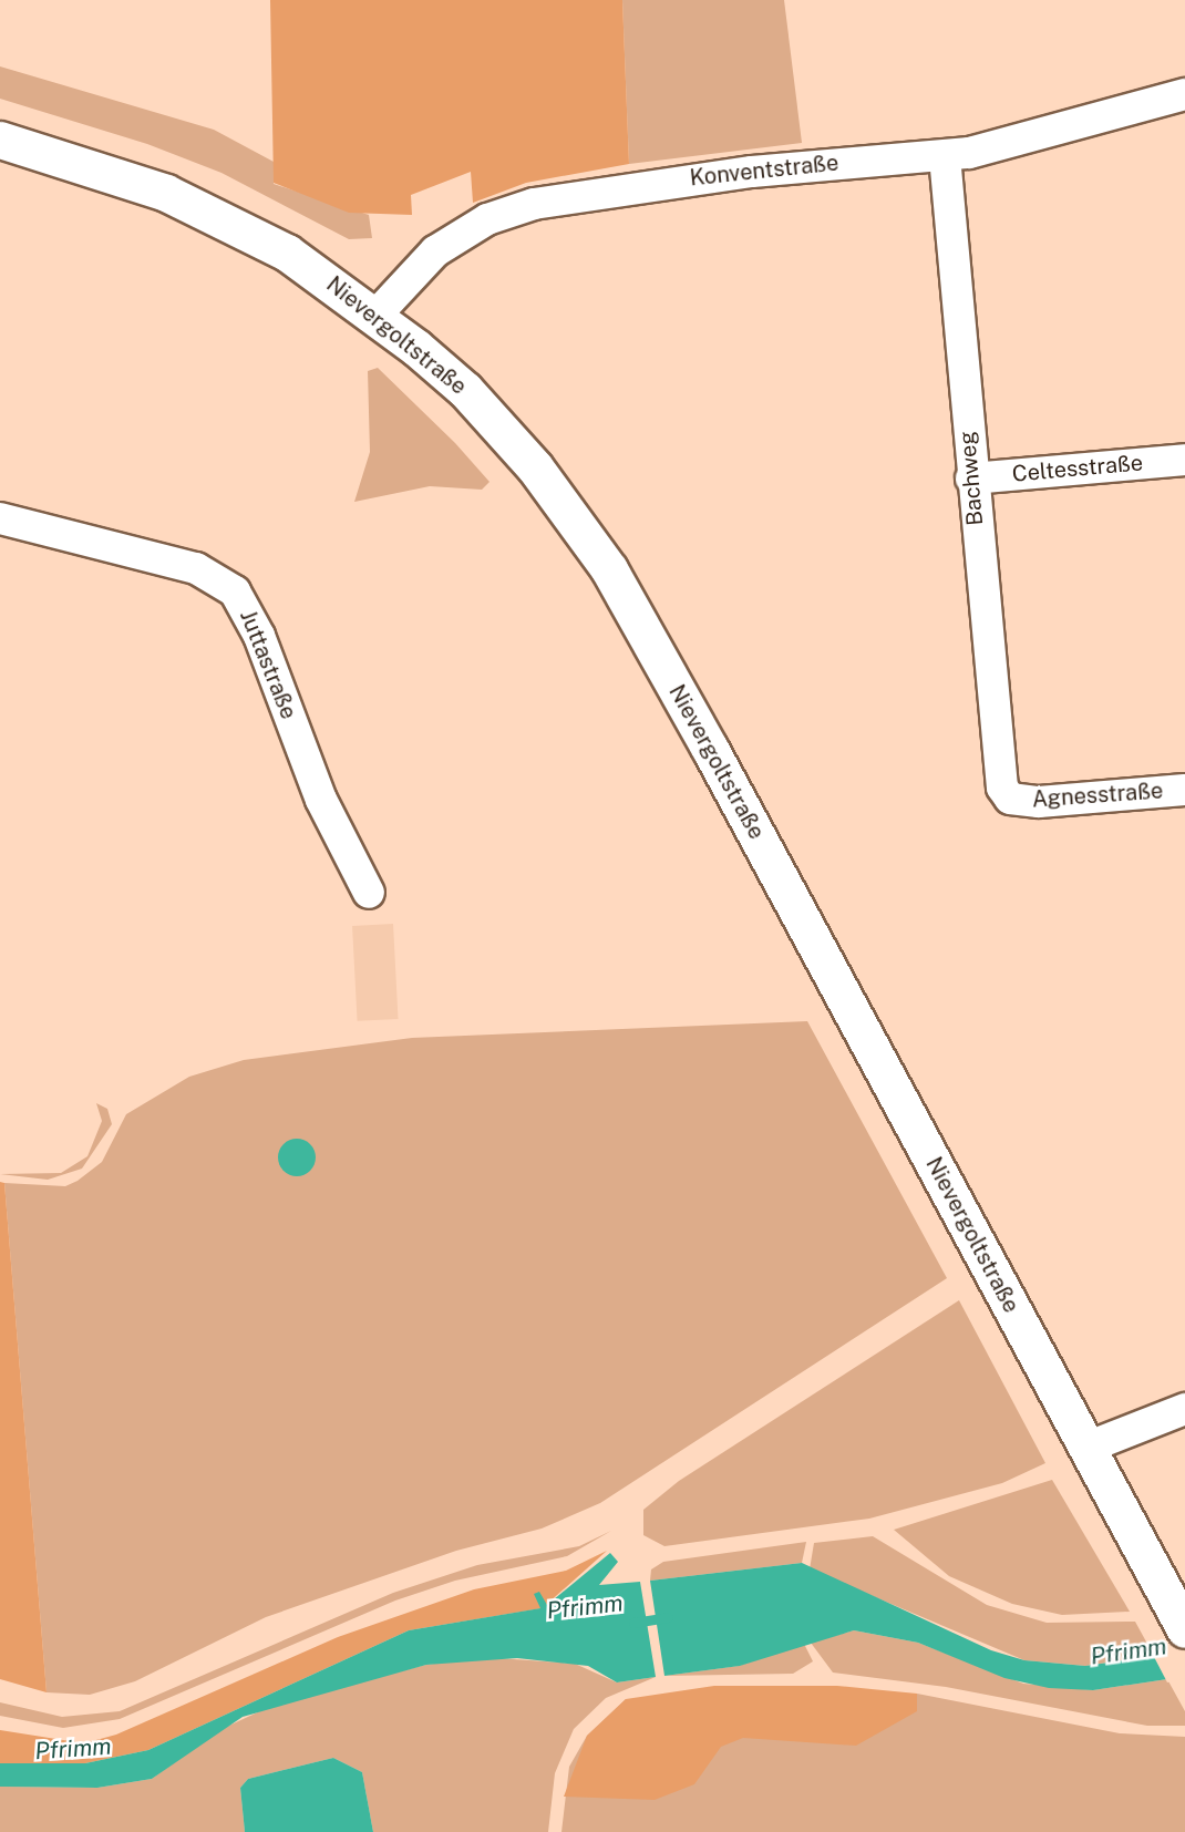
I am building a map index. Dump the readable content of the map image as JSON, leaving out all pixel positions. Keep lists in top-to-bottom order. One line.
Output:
{"streets":{"street":["Konventstraße","Nievergoltstraße","Celtesstraße","Bachweg","Juttastraße","Agnesstraße"]},"crossings":[["Konventstraße","Nievergoltstraße"],["Konventstraße","Bachweg"],["Celtesstraße","Bachweg"],["Bachweg","Agnesstraße"]],"water":["Pfrimm"]}
